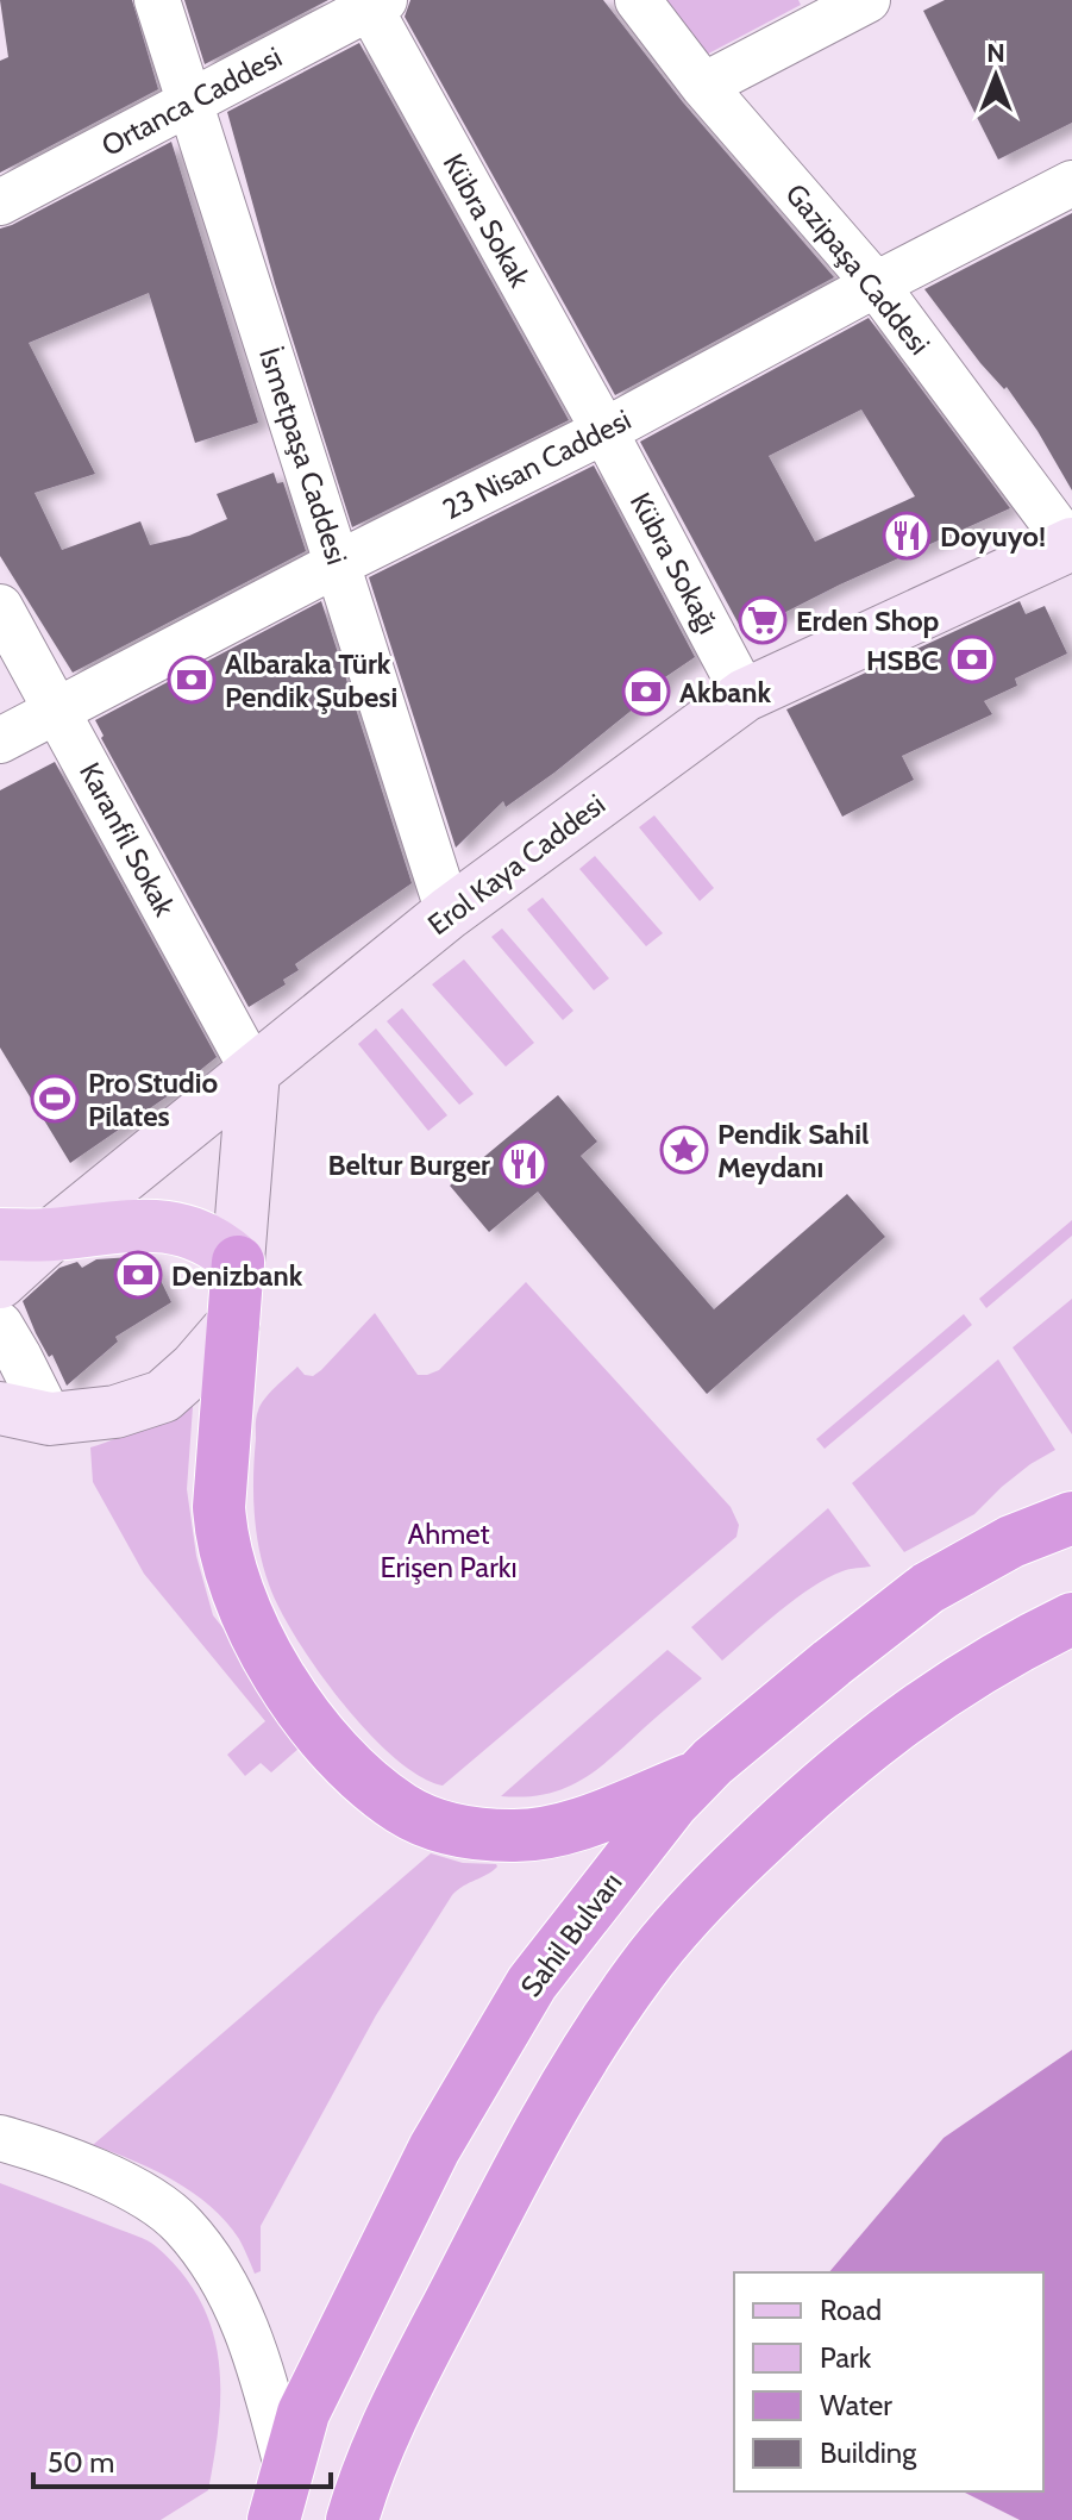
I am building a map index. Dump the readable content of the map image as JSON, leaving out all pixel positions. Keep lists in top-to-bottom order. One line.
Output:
{"streets":{"highway":["Sahil Bulvarı"],"street":["Ortanca Caddesi","Kübra Sokak","Gazipaşa Caddesi","İsmetpaşa Caddesi","23 Nisan Caddesi","Kübra Sokağı","Karanfil Sokak","Erol Kaya Caddesi"]},"crossings":[["Ortanca Caddesi","Kübra Sokak"],["Ortanca Caddesi","İsmetpaşa Caddesi"],["Kübra Sokak","23 Nisan Caddesi"],["Kübra Sokak","Kübra Sokağı"],["Gazipaşa Caddesi","23 Nisan Caddesi"],["Gazipaşa Caddesi","Erol Kaya Caddesi"],["İsmetpaşa Caddesi","23 Nisan Caddesi"],["İsmetpaşa Caddesi","Erol Kaya Caddesi"],["23 Nisan Caddesi","Kübra Sokağı"],["23 Nisan Caddesi","Karanfil Sokak"],["Kübra Sokağı","Erol Kaya Caddesi"],["Karanfil Sokak","Erol Kaya Caddesi"]],"parks":["Ahmet Erişen Parkı"],"places":{"restaurant":["Doyuyo!","Beltur Burger"],"supermarket":["Erden Shop"],"bank":["HSBC","Albaraka Türk Pendik Şubesi","Akbank","Denizbank"],"sports":["Pro Studio Pilates"],"place":["Pendik Sahil Meydanı"]},"legend":["Road","Park","Water","Building"],"scale_bar":"50 m","north":"top"}
